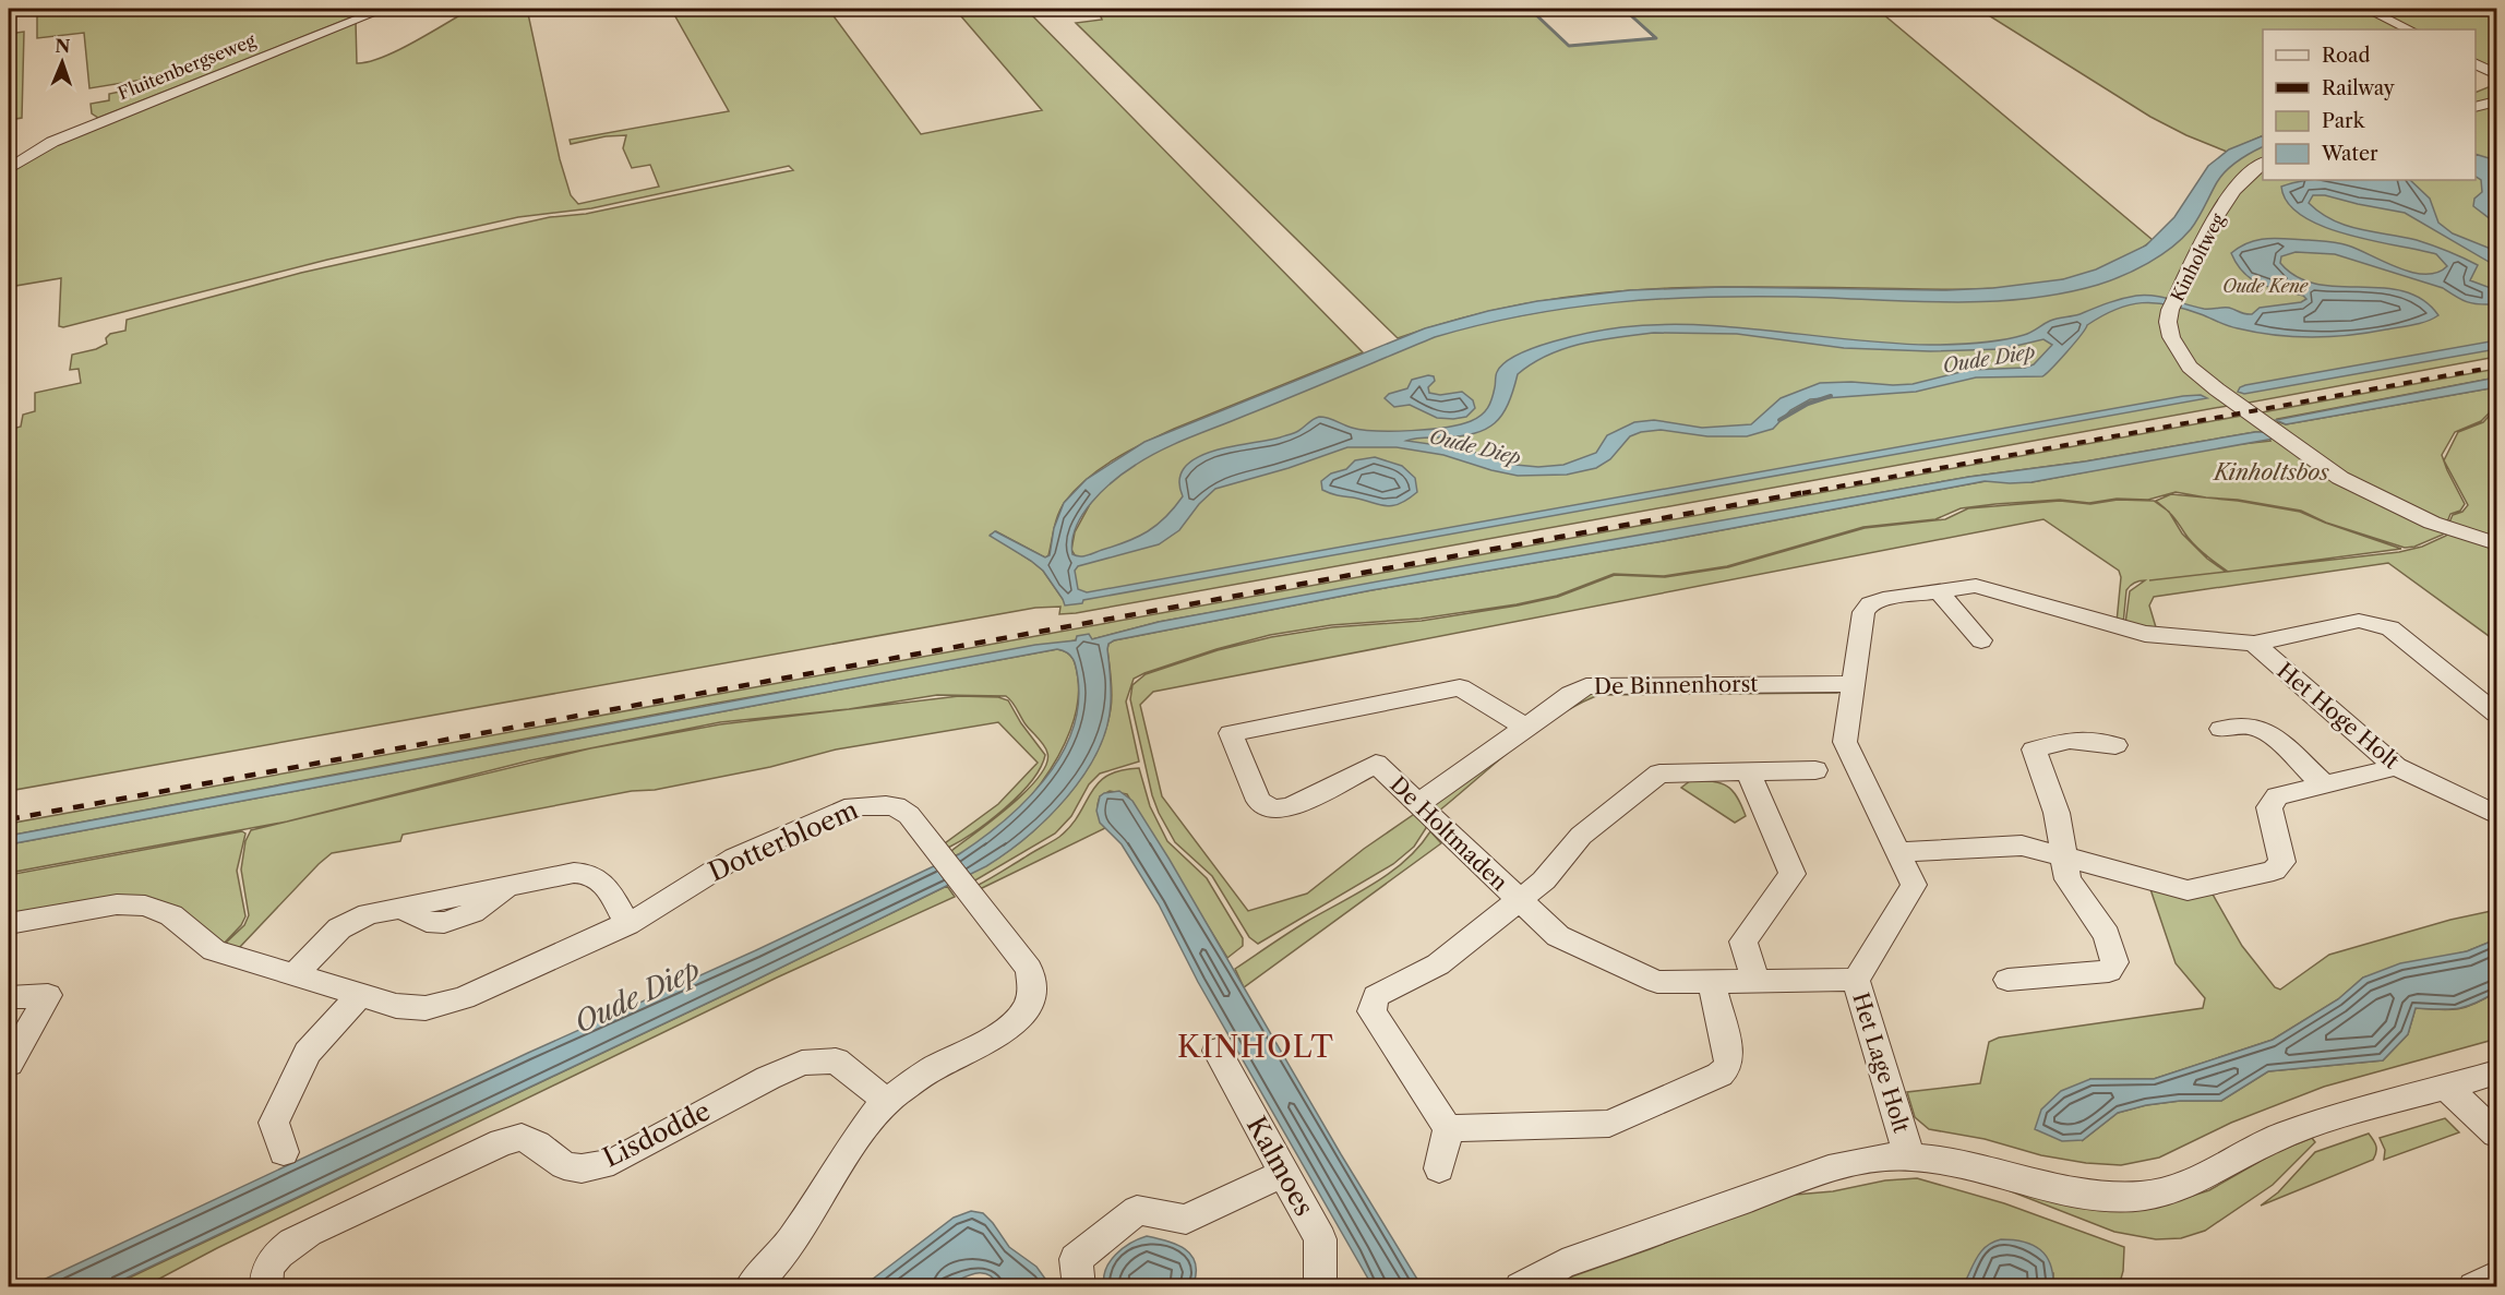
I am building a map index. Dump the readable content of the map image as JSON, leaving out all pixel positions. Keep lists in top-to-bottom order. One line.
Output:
{"streets":{"street":["Fluitenbergseweg","Kinholtweg","De Binnenhorst","Het Hoge Holt","De Holtmaden","Dotterbloem","Het Lage Holt","Lisdodde","Kalmoes"]},"crossings":[["De Binnenhorst","De Holtmaden"],["De Binnenhorst","Het Lage Holt"],["Het Hoge Holt","Het Lage Holt"],["De Holtmaden","Het Lage Holt"],["Dotterbloem","Lisdodde"]],"districts":["KINHOLT"],"water":["Oude Diep"],"parks":["Oude Kene","Kinholtsbos"],"legend":["Road","Railway","Park","Water"],"north":"top"}
